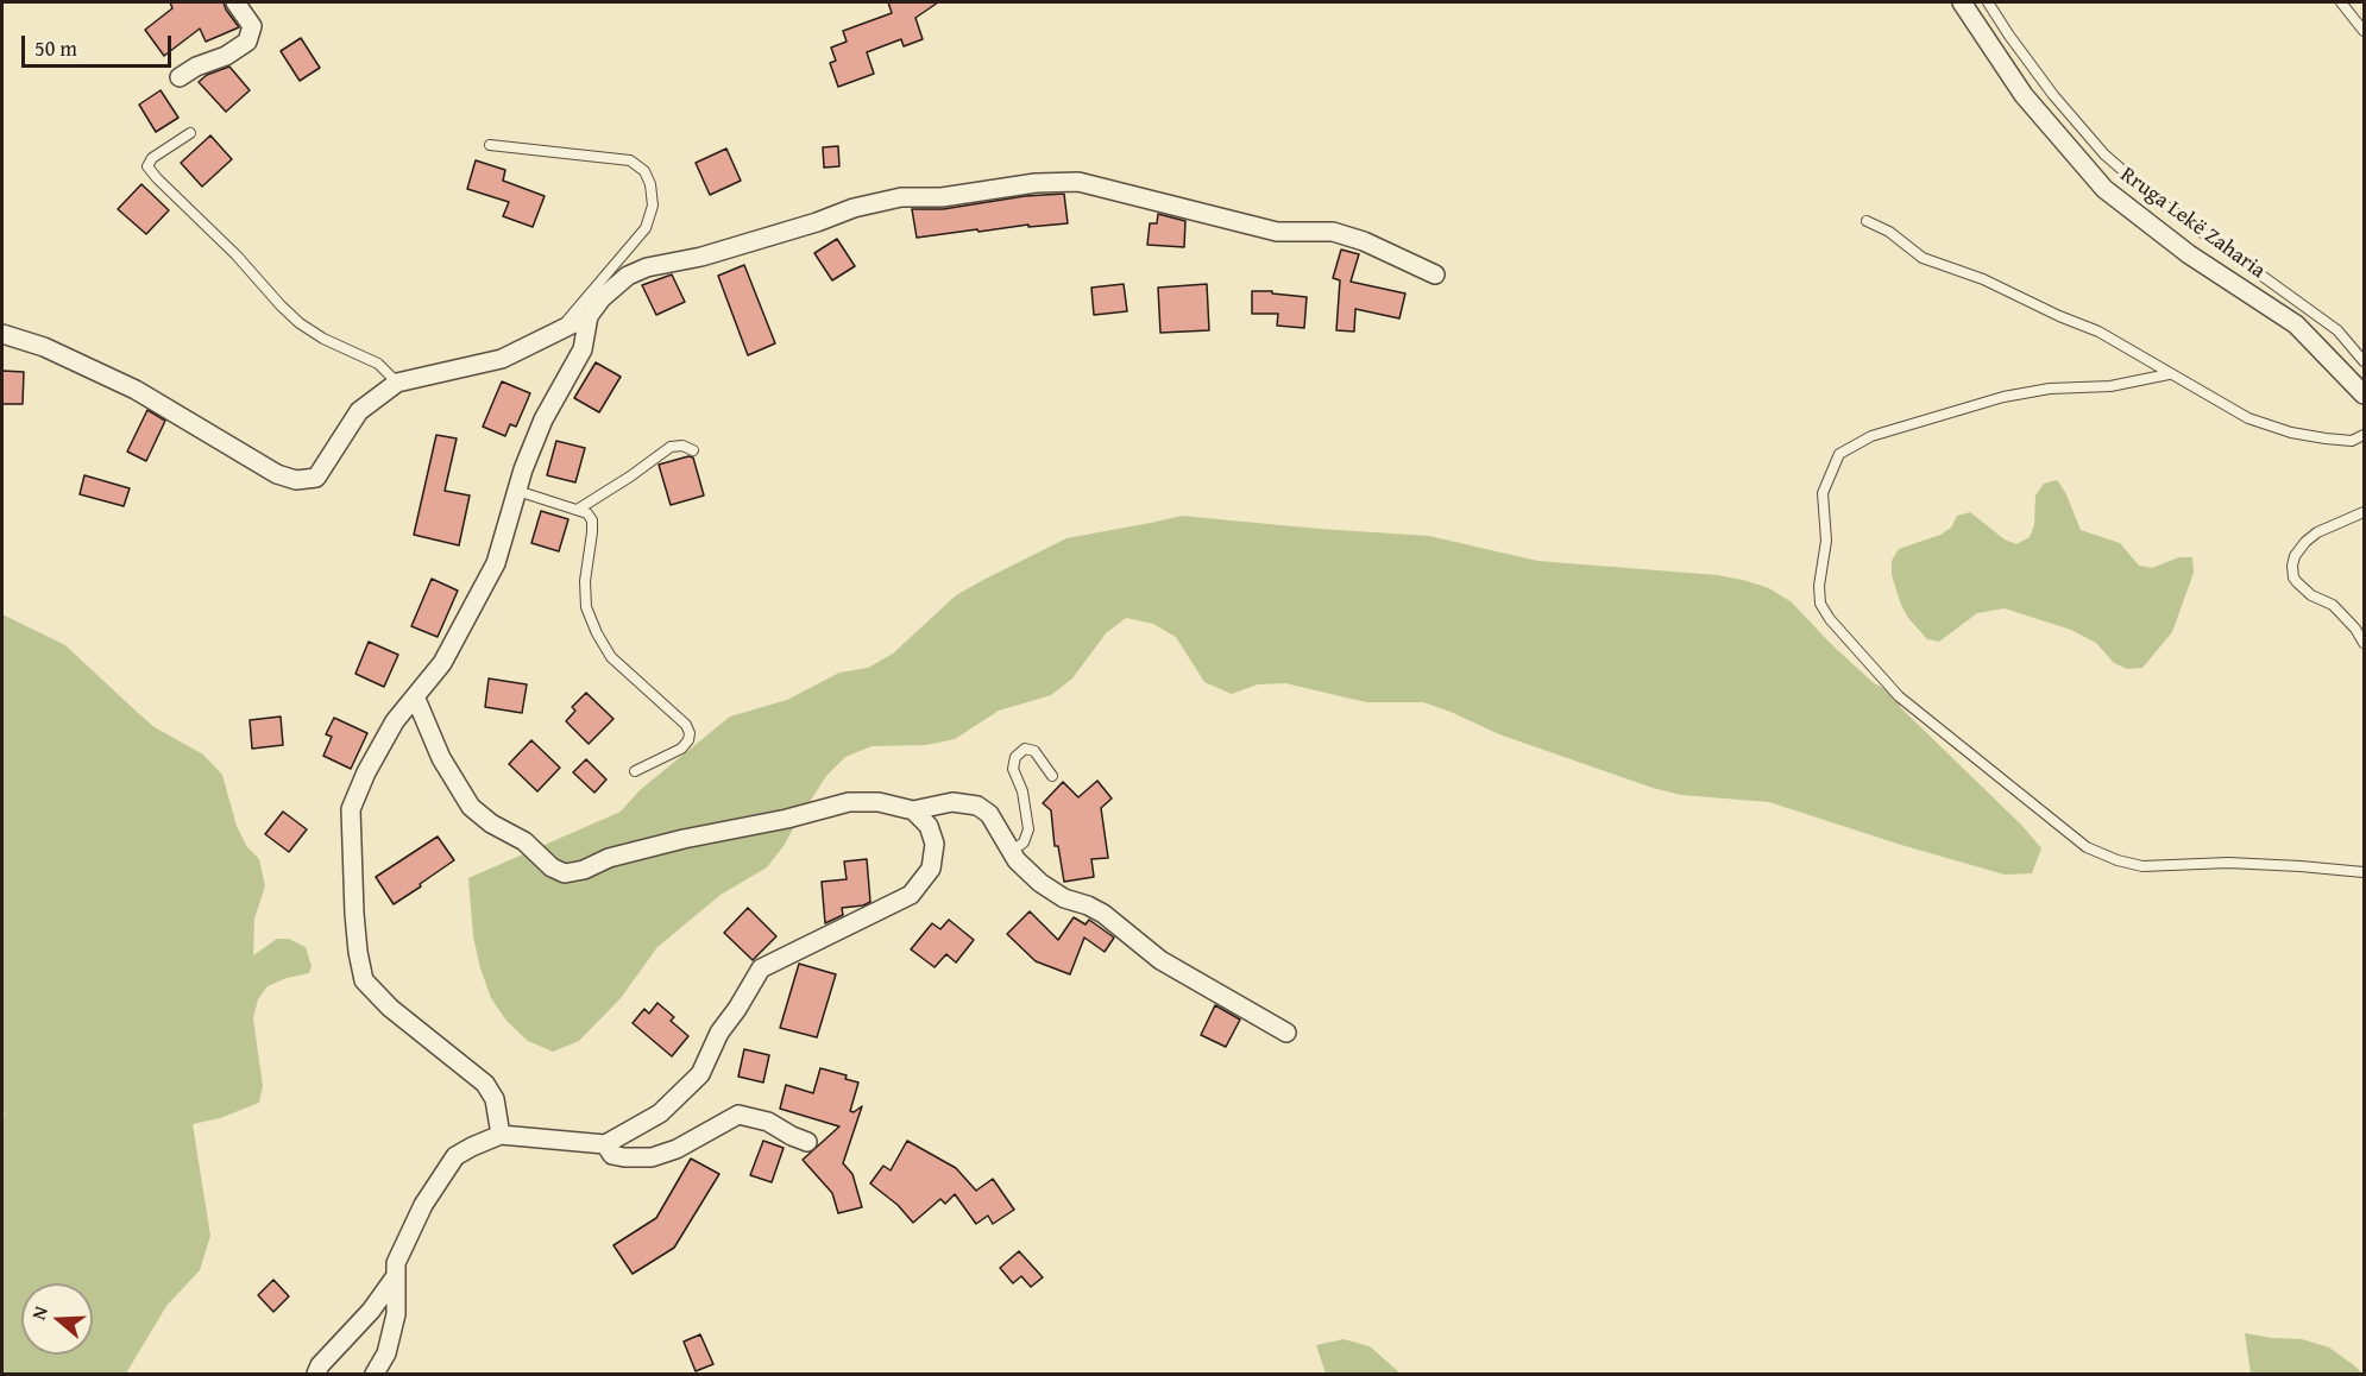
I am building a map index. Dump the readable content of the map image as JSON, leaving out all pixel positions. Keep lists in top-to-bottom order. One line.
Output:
{"streets":{"street":["Rruga Lekë Zaharia"]},"scale_bar":"50 m","north":"left"}
